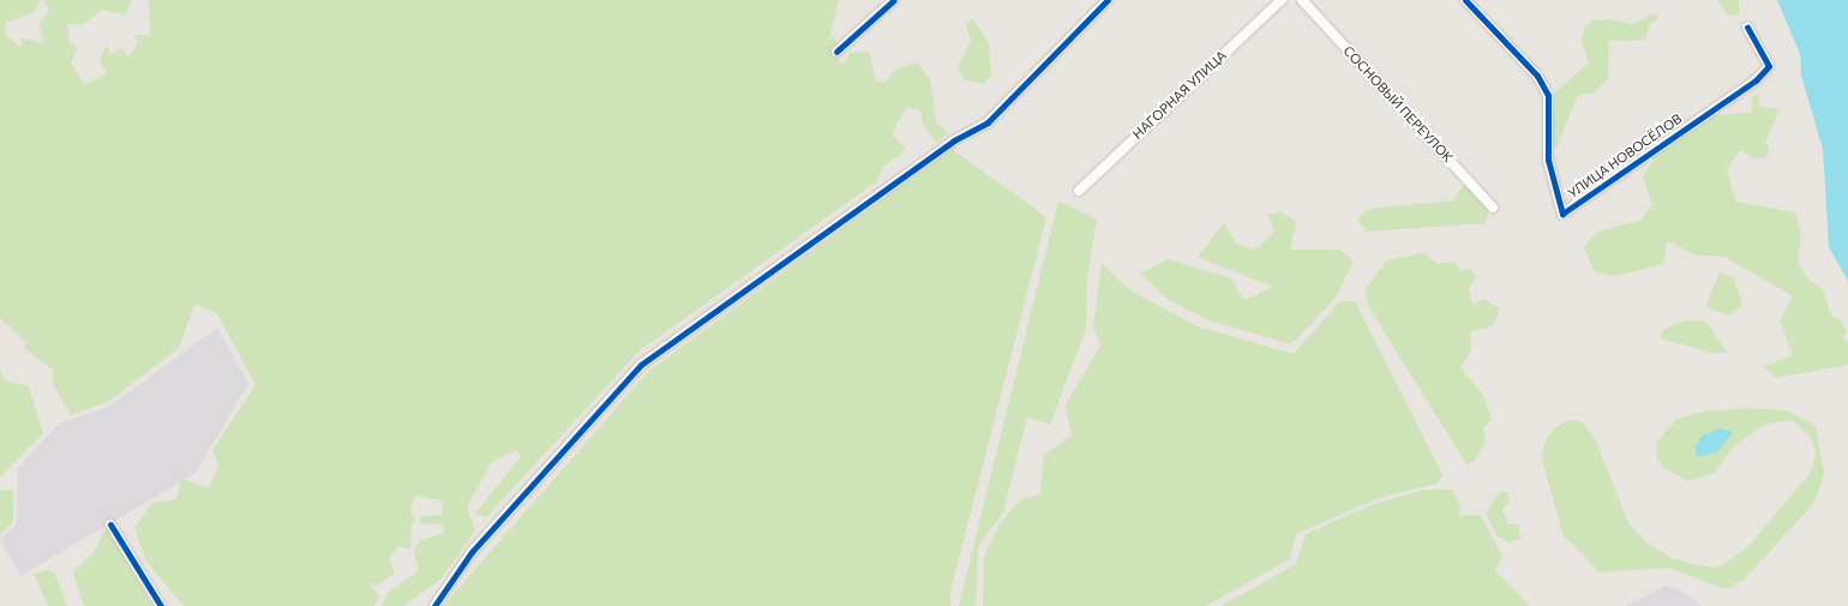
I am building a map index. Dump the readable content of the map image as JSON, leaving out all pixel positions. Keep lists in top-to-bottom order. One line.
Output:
{"streets":{"street":["НАГОРНАЯ УЛИЦА","СОСНОВЫЙ ПЕРЕУЛОК","УЛИЦА НОВОСЁЛОВ"]}}
